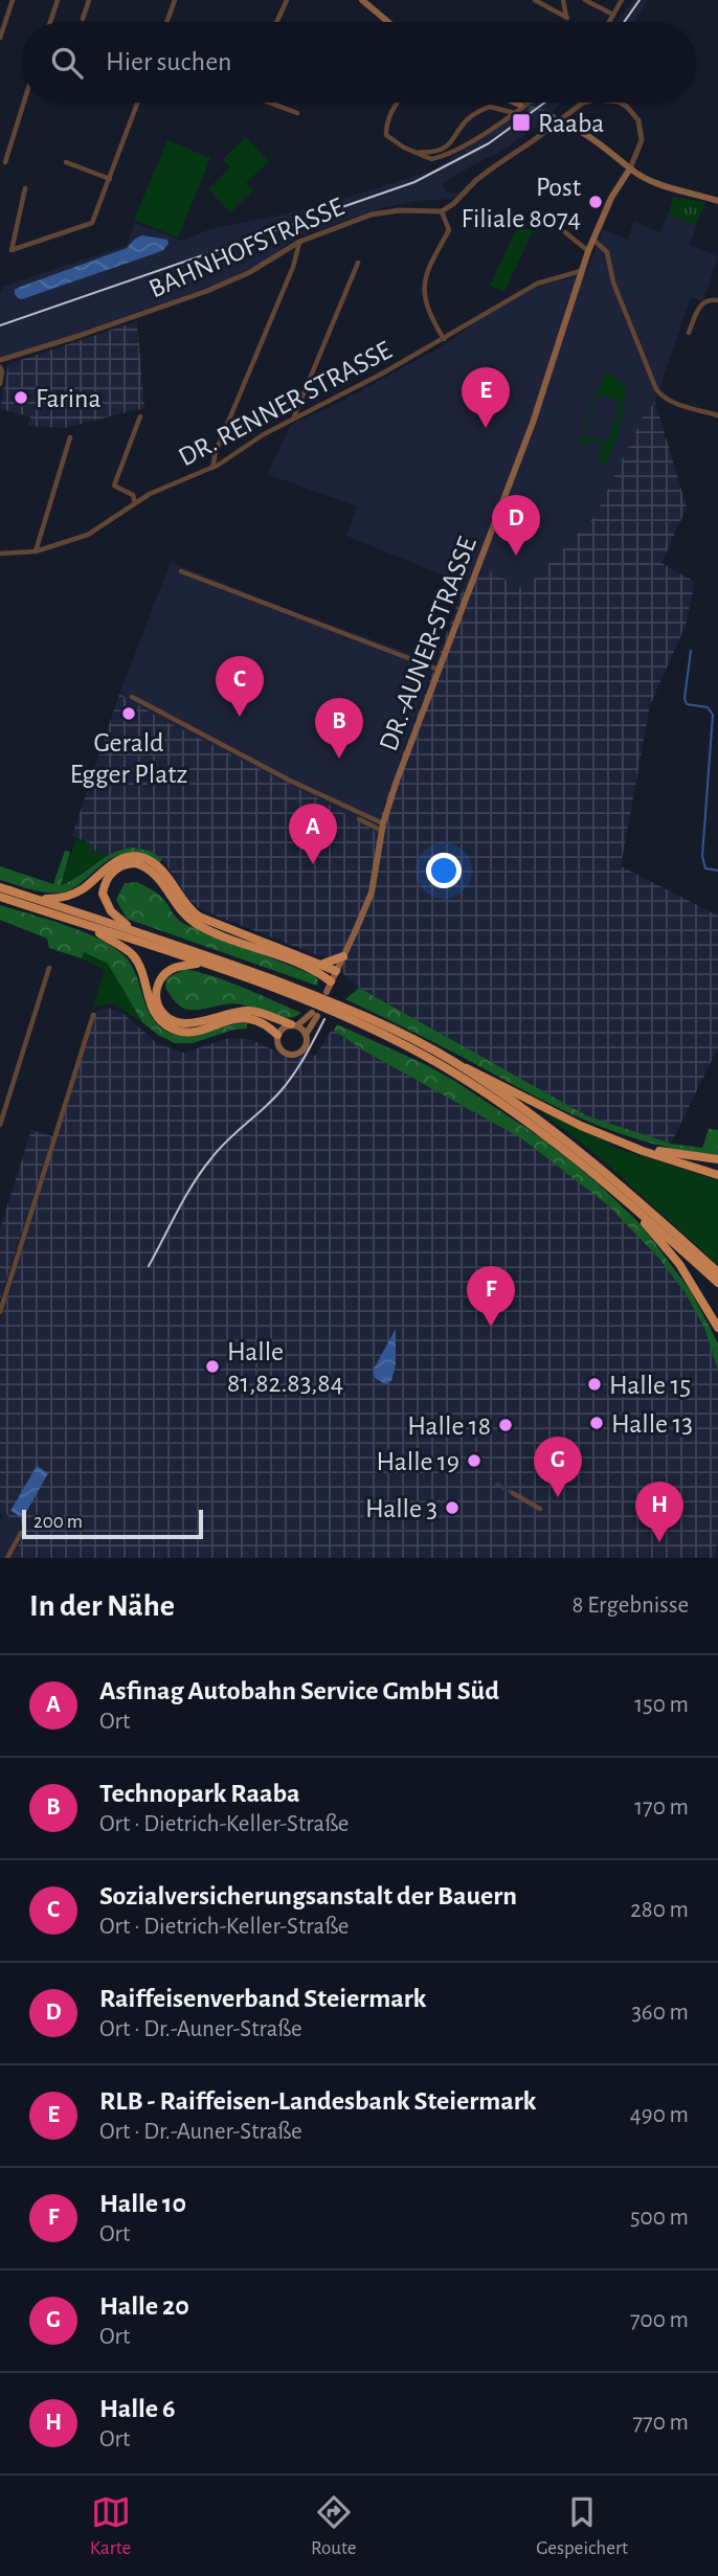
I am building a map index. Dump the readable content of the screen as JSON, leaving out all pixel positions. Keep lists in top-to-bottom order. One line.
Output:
{"streets":{"main road":["DR.-AUNER-STRASSE"],"street":["BAHNHOFSTRASSE","DR. RENNER STRASSE"]},"crossings":[["DR. RENNER STRASSE","DR.-AUNER-STRASSE"]],"places":{"transit":["Raaba"],"other":["Post Filiale 8074","Farina","Gerald Egger Platz","Halle 81,82.83,84","Halle 15","Halle 13","Halle 18","Halle 19","Halle 3"]},"scale_bar":"200 m","page":{"search":"Hier suchen","pins":["E","D","C","B","A","F","G","H"],"scale":"200 m","heading":["In der Nähe","8 Ergebnisse"],"list":[{"mark":"A","name":"Asfinag Autobahn Service GmbH Süd","note":"Ort","value":"150 m"},{"mark":"B","name":"Technopark Raaba","note":"Ort · Dietrich-Keller-Straße","value":"170 m"},{"mark":"C","name":"Sozialversicherungsanstalt der Bauern","note":"Ort · Dietrich-Keller-Straße","value":"280 m"},{"mark":"D","name":"Raiffeisenverband Steiermark","note":"Ort · Dr.-Auner-Straße","value":"360 m"},{"mark":"E","name":"RLB - Raiffeisen-Landesbank Steiermark","note":"Ort · Dr.-Auner-Straße","value":"490 m"},{"mark":"F","name":"Halle 10","note":"Ort","value":"500 m"},{"mark":"G","name":"Halle 20","note":"Ort","value":"700 m"},{"mark":"H","name":"Halle 6","note":"Ort","value":"770 m"}],"nav":["Karte","Route","Gespeichert"]}}
